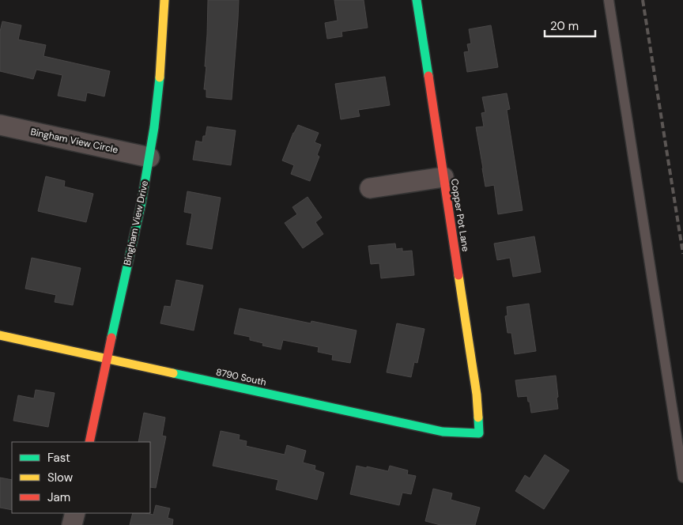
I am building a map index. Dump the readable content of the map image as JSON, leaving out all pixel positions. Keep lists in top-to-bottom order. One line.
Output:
{"streets":{"street":["Bingham View Circle","Copper Pot Lane","Bingham View Drive","8790 South"]},"crossings":[["Bingham View Circle","Bingham View Drive"],["Copper Pot Lane","8790 South"],["Bingham View Drive","8790 South"]],"legend":["Fast","Slow","Jam"],"scale_bar":"20 m"}
